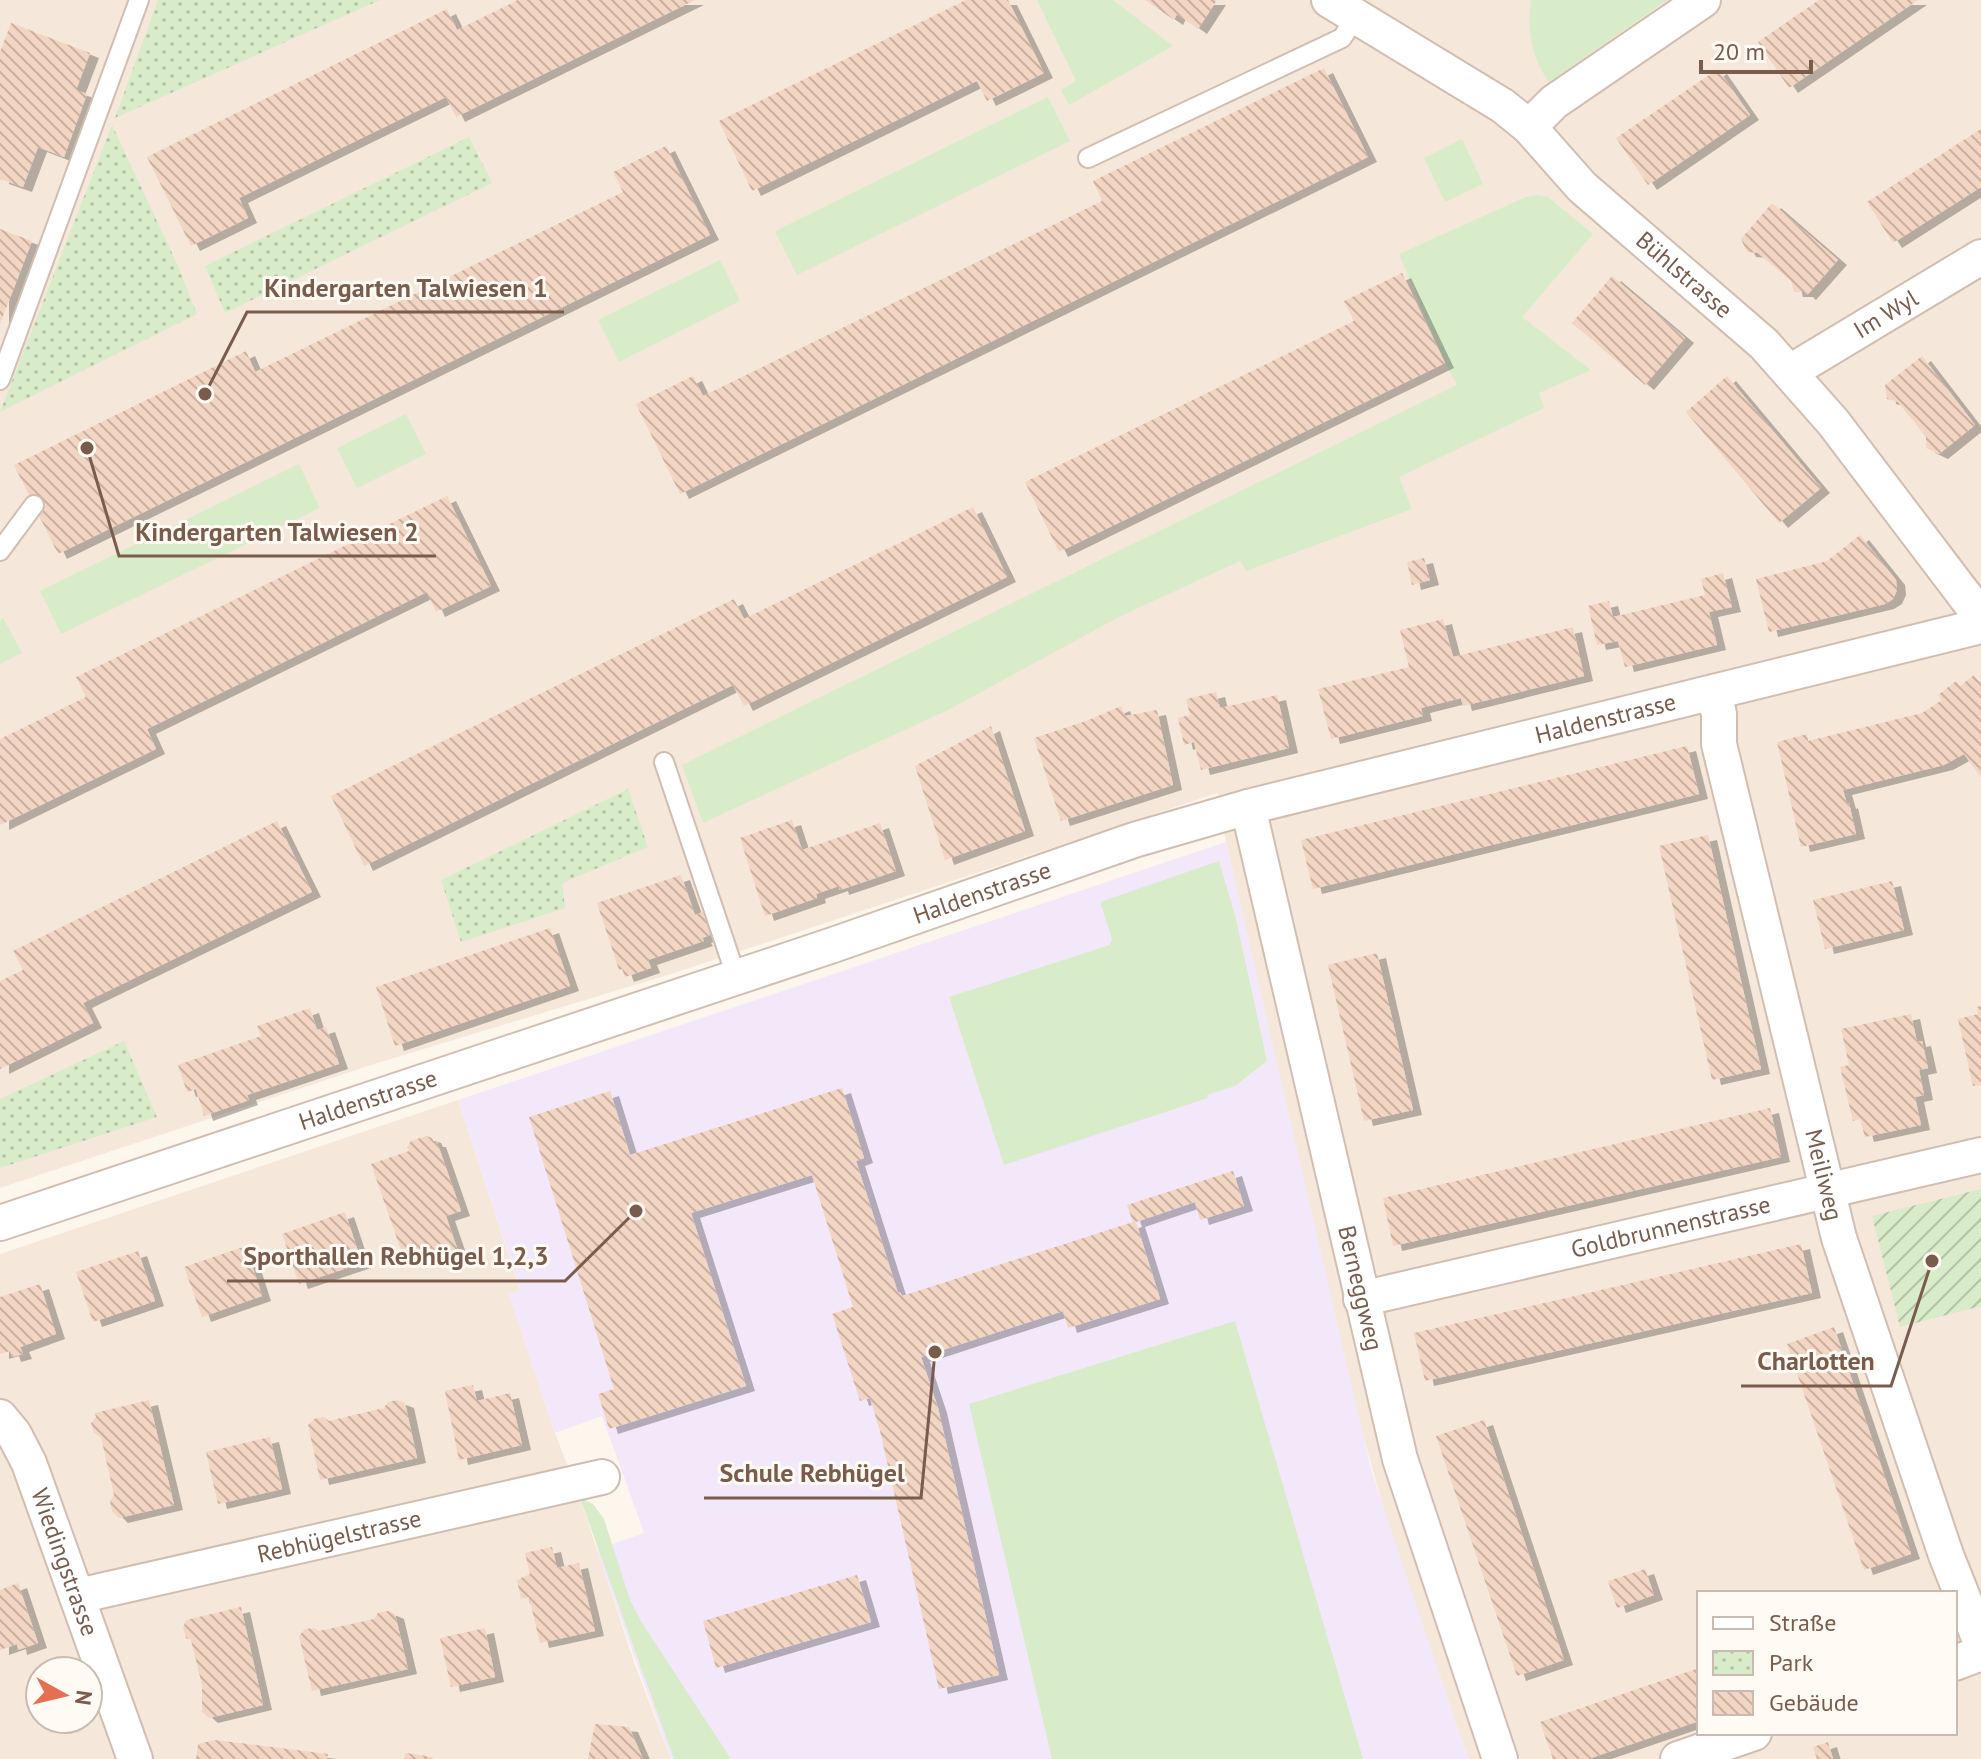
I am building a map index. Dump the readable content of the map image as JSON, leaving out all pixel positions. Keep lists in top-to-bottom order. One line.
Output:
{"streets":{"street":["Bühlstrasse","Im Wyl","Haldenstrasse","Meiliweg","Goldbrunnenstrasse","Berneggweg","Rebhügelstrasse","Wiedingstrasse"]},"crossings":[["Bühlstrasse","Im Wyl"],["Haldenstrasse","Meiliweg"],["Haldenstrasse","Berneggweg"],["Meiliweg","Goldbrunnenstrasse"],["Goldbrunnenstrasse","Berneggweg"],["Rebhügelstrasse","Wiedingstrasse"]],"places":["Kindergarten Talwiesen 1","Kindergarten Talwiesen 2","Sporthallen Rebhügel 1,2,3","Charlotten","Schule Rebhügel"],"legend":["Straße","Park","Gebäude"],"scale_bar":"20 m","north":"right"}
